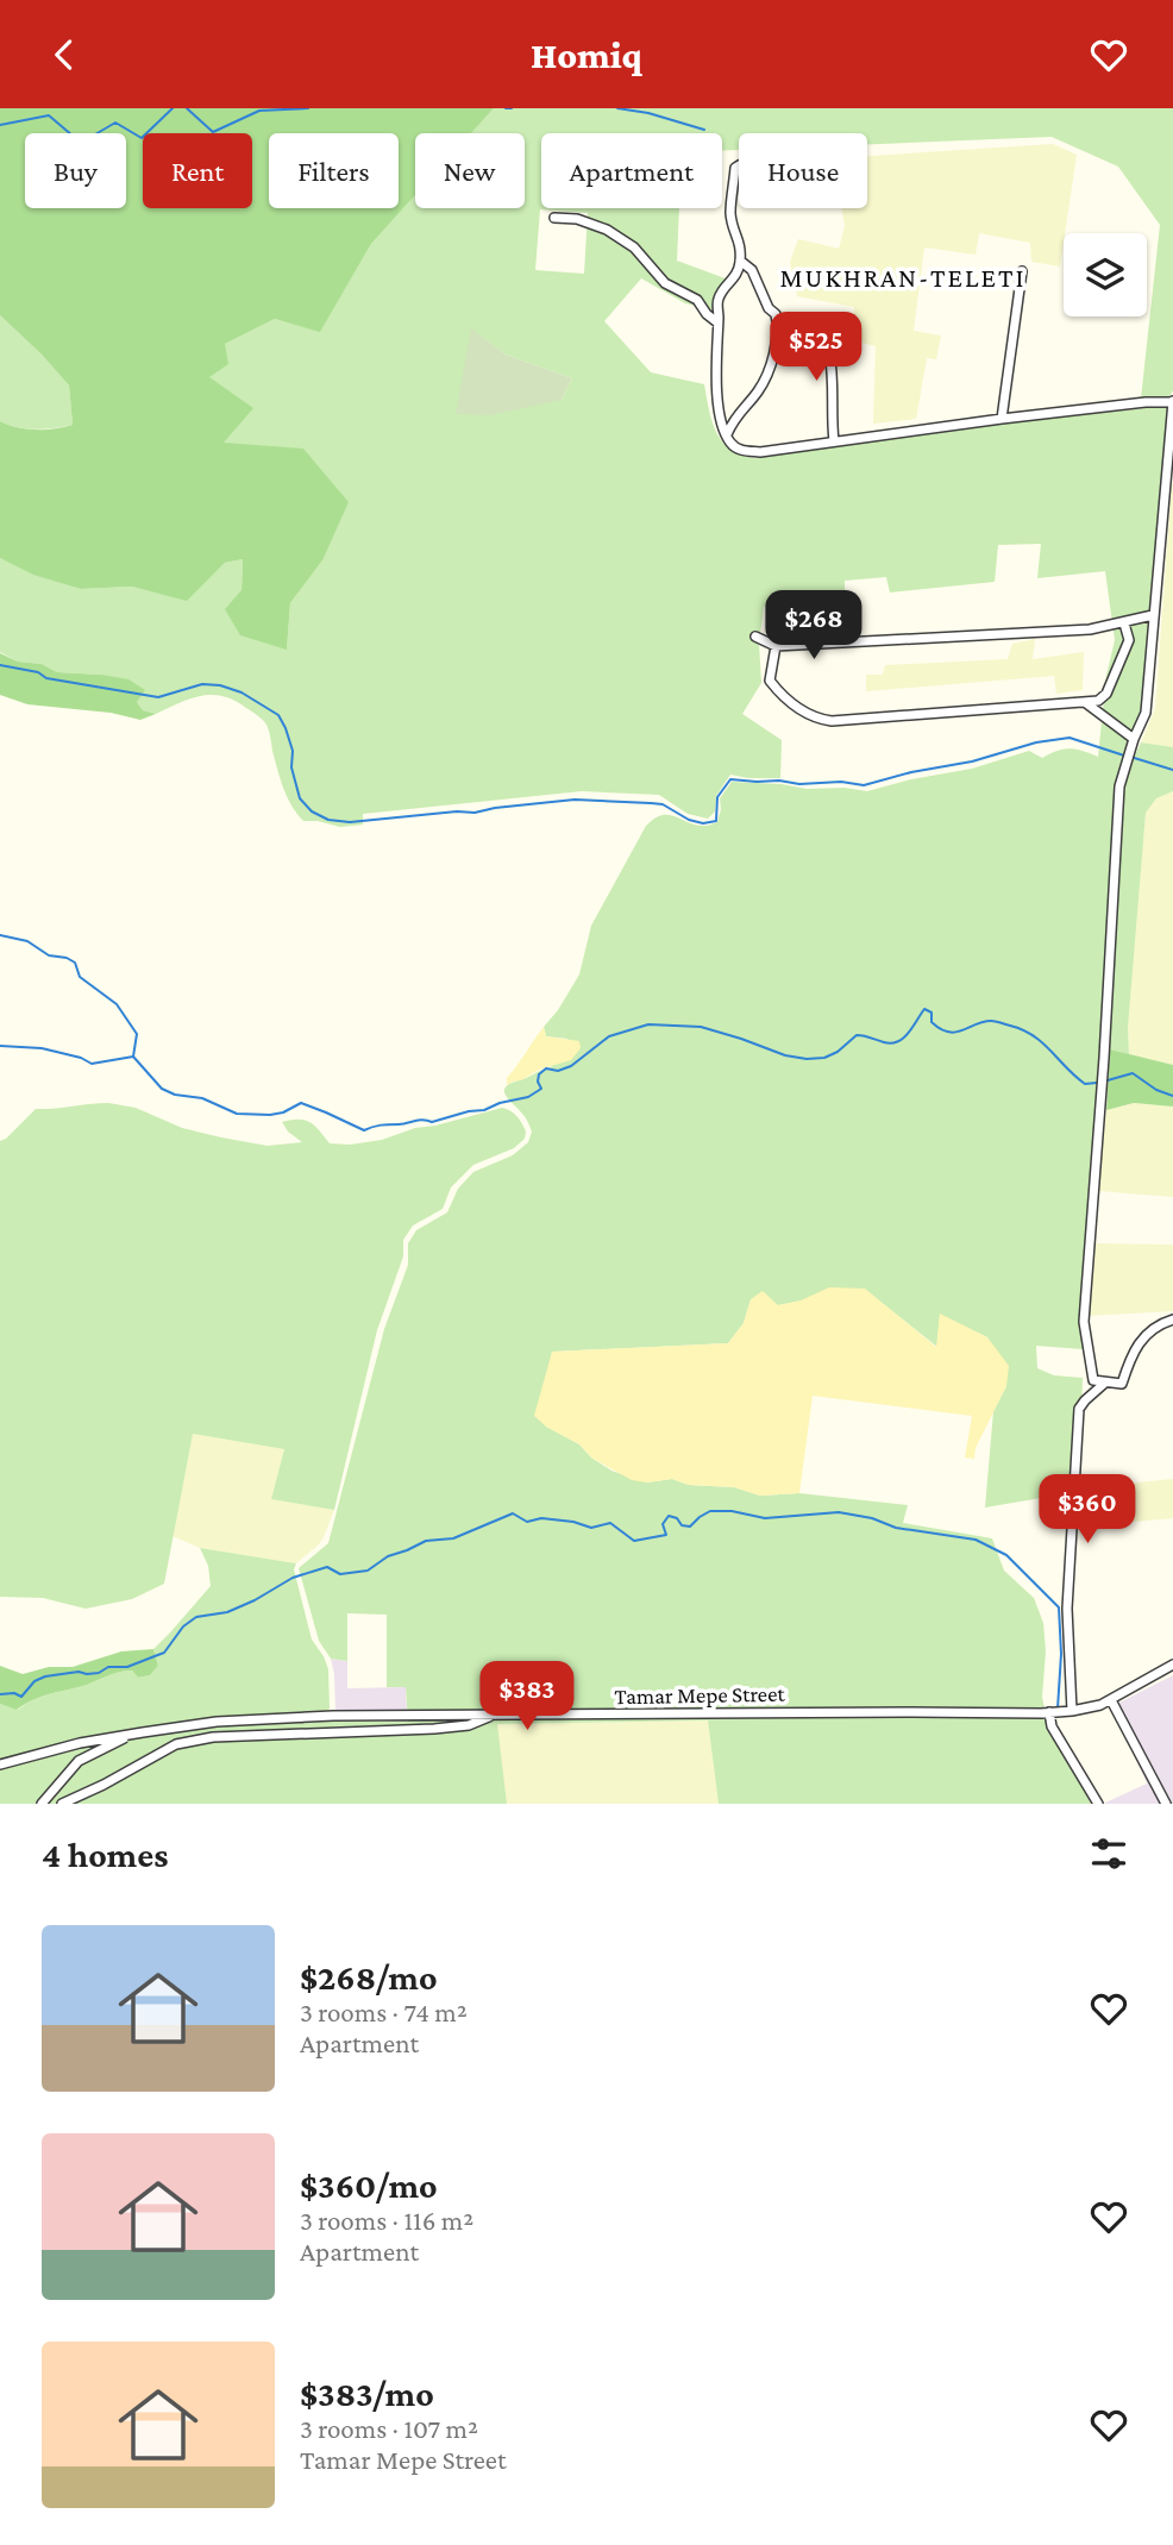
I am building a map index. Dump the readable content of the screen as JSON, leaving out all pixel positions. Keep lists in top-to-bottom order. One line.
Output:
{"streets":{"street":["Tamar Mepe Street"]},"districts":["MUKHRAN-TELETI"],"page":{"header":"Homiq","chip":["Buy","Rent","Filters","New","Apartment","House"],"price":["$525","$268","$360","$383"],"heading":"4 homes","list":[{"name":"$268/mo","note":"3 rooms · 74 m² · Apartment"},{"name":"$360/mo","note":"3 rooms · 116 m² · Apartment"},{"name":"$383/mo","note":"3 rooms · 107 m² · Tamar Mepe Street"}]}}
